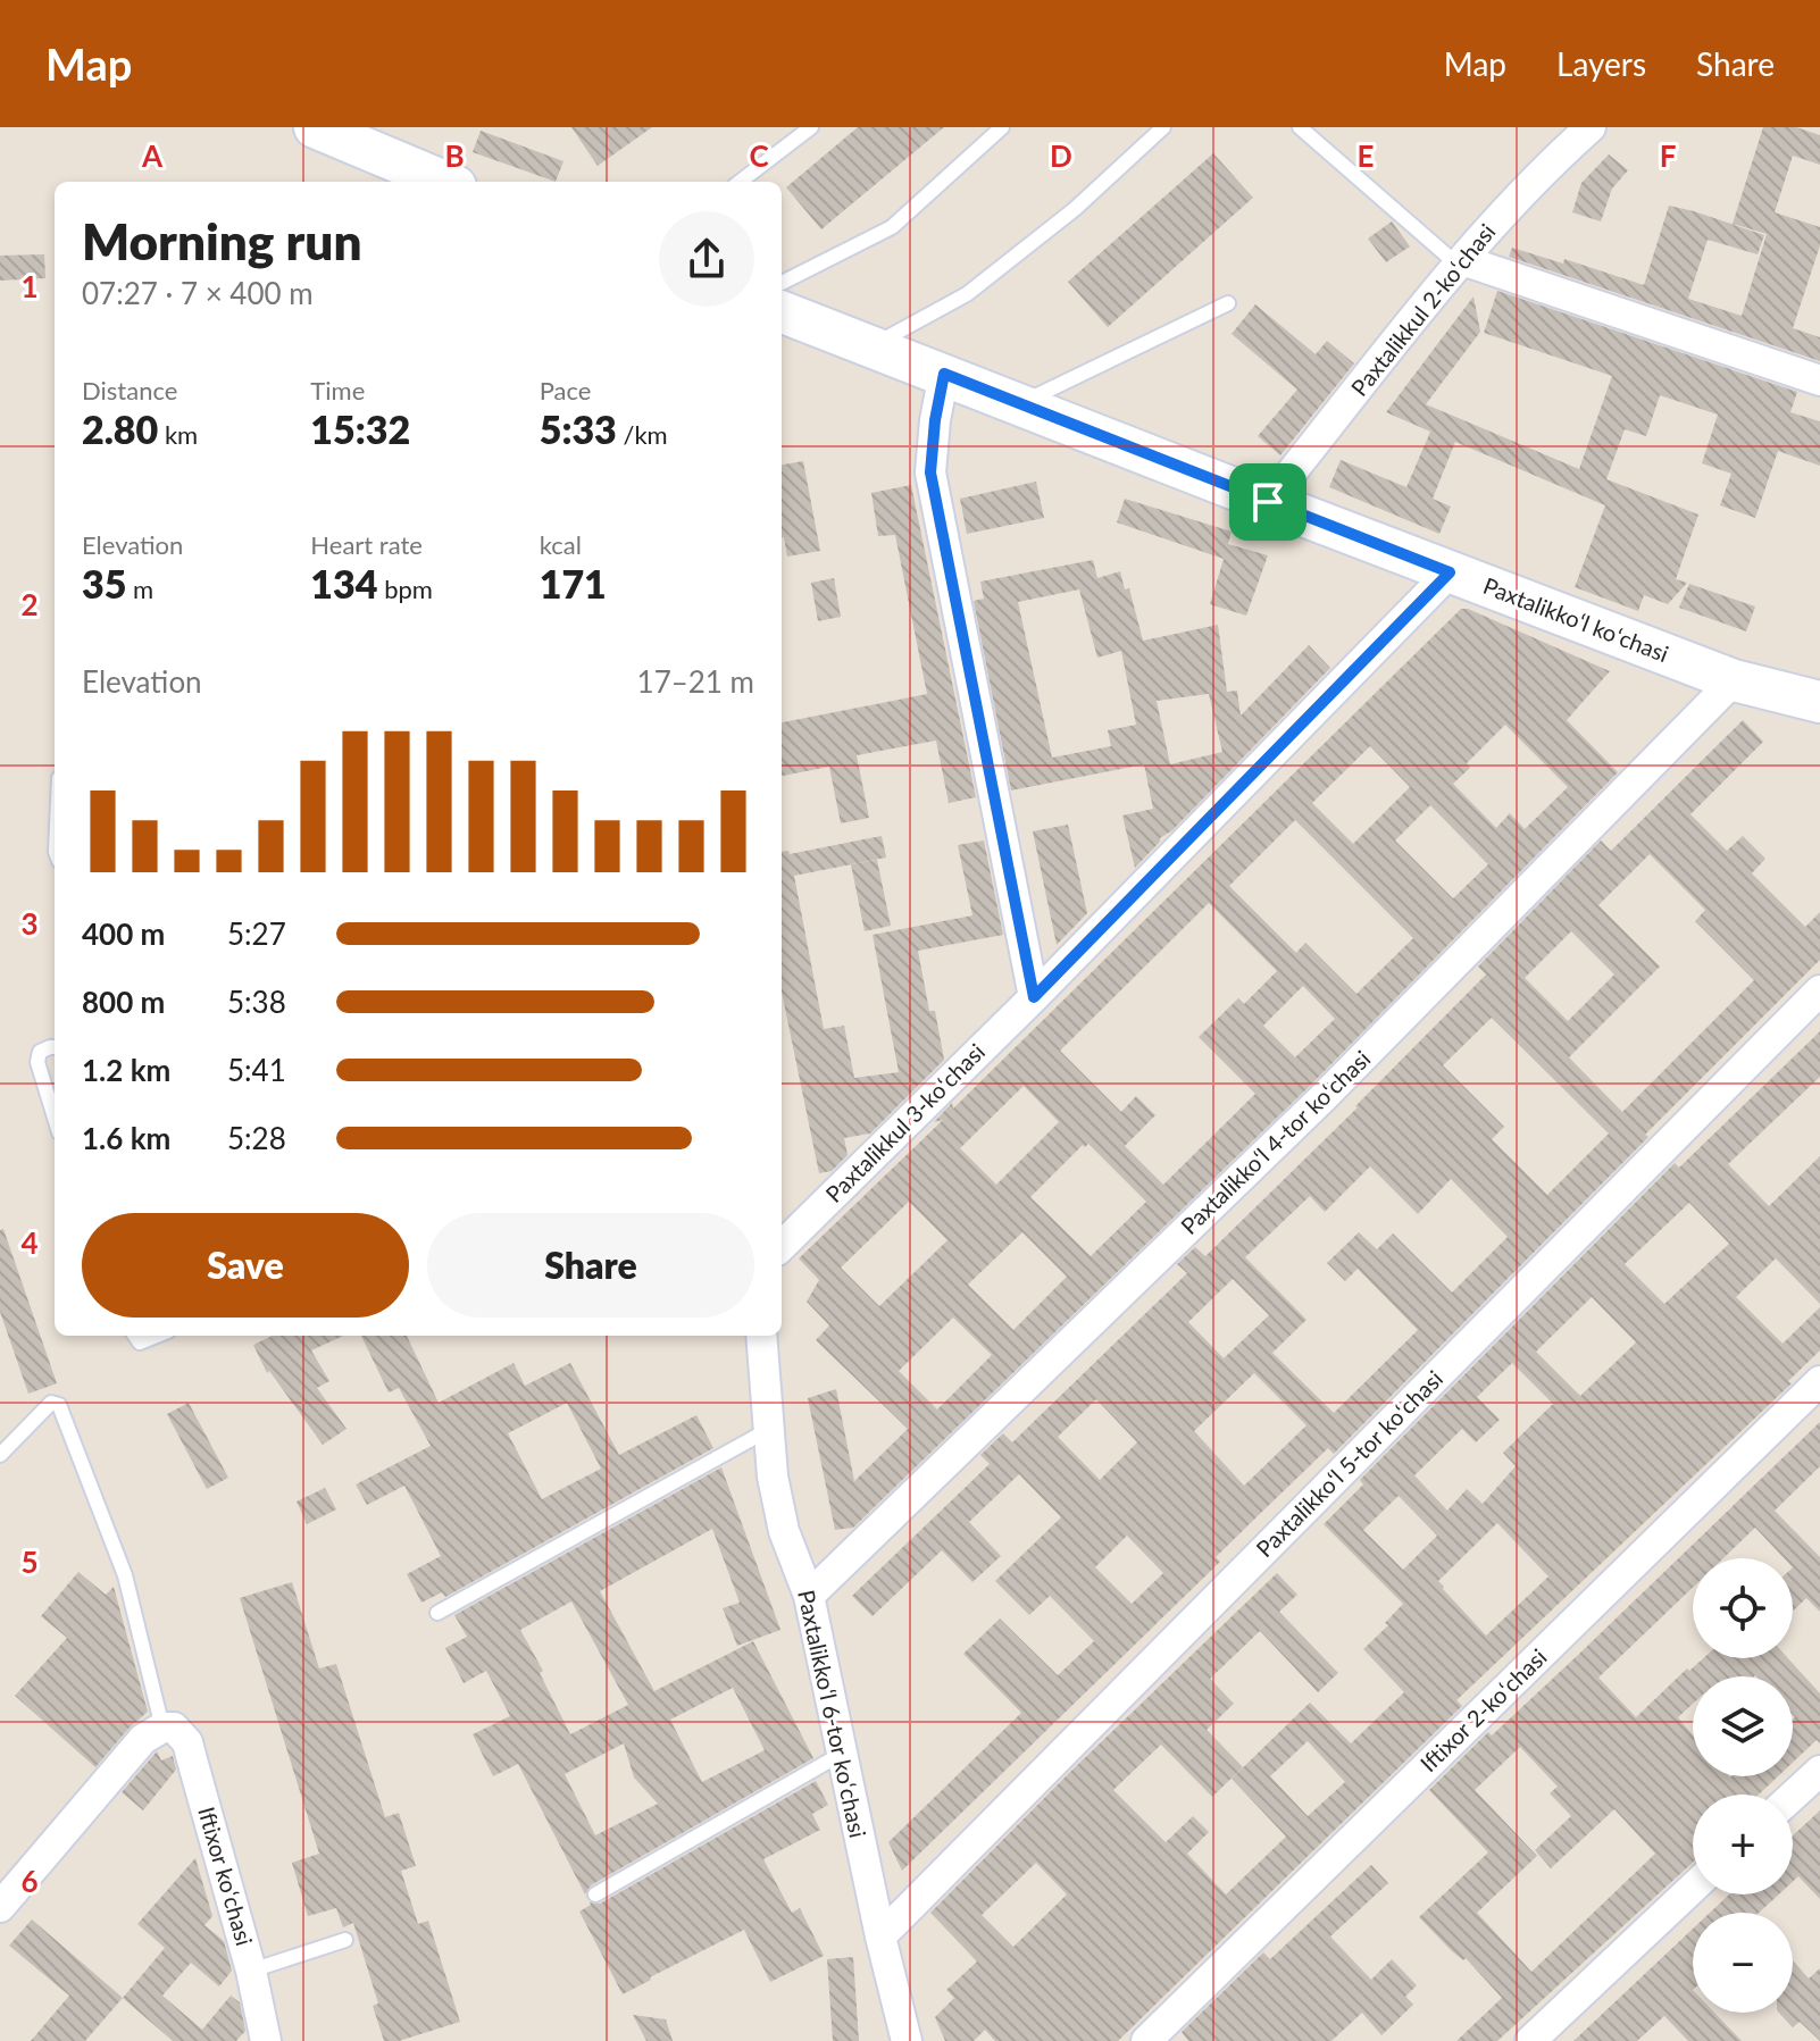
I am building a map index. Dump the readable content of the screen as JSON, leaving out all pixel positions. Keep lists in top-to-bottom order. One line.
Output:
{"streets":{"street":["Paxtalikkul 2-koʻchasi","Paxtalikkoʻl koʻchasi","Paxtalikkul 3-koʻchasi","Paxtalikkoʻl 4-tor koʻchasi","Paxtalikkoʻl 5-tor koʻchasi","Iftixor 2-koʻchasi","Paxtalikkoʻl 6-tor koʻchasi","Iftixor koʻchasi"]},"crossings":[["Paxtalikkul 2-koʻchasi","Paxtalikkoʻl koʻchasi"],["Paxtalikkoʻl koʻchasi","Paxtalikkul 3-koʻchasi"],["Paxtalikkoʻl koʻchasi","Paxtalikkoʻl 4-tor koʻchasi"],["Paxtalikkoʻl 4-tor koʻchasi","Paxtalikkoʻl 6-tor koʻchasi"],["Paxtalikkoʻl 5-tor koʻchasi","Paxtalikkoʻl 6-tor koʻchasi"]],"page":{"header":"Map","nav":["Map","Layers","Share"],"heading":["Morning run","07:27 · 7 × 400 m"],"stats":[["Distance","2.80 km"],["Time","15:32"],["Pace","5:33 /km"],["Elevation","35 m"],["Heart rate","134 bpm"],["kcal","171"]],"chart":["Elevation","17–21 m"],"list":[{"name":"400 m","note":"5:27"},{"name":"800 m","note":"5:38"},{"name":"1.2 km","note":"5:41"},{"name":"1.6 km","note":"5:28"}],"buttons":["Save","Share"],"map_buttons":["+","−"]},"grid":{"columns":["A","B","C","D","E","F"],"rows":["1","2","3","4","5","6"]}}
